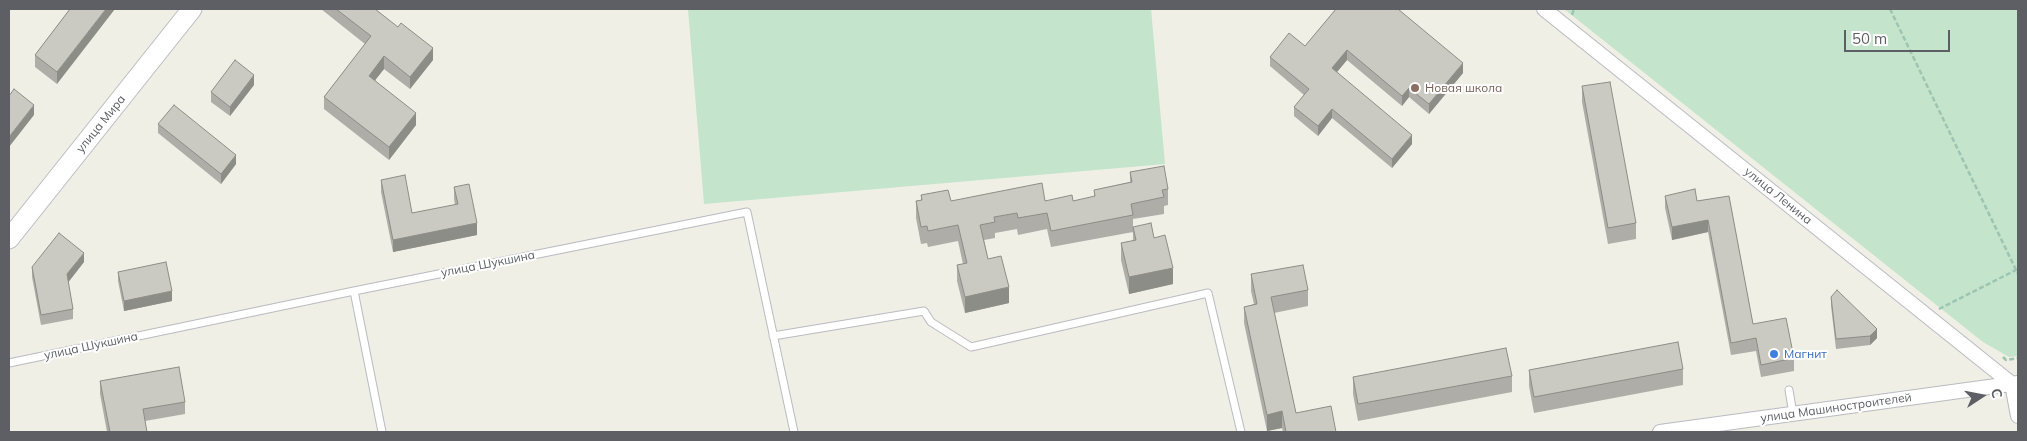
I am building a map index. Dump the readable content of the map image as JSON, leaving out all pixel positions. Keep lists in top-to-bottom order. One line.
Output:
{"streets":{"street":["улица Мира","улица Ленина","улица Машиностроителей"],"lane":["улица Шукшина"]},"crossings":[["улица Ленина","улица Машиностроителей"]],"places":["Новая школа","Магнит"],"scale_bar":"50 m","north":"right"}
